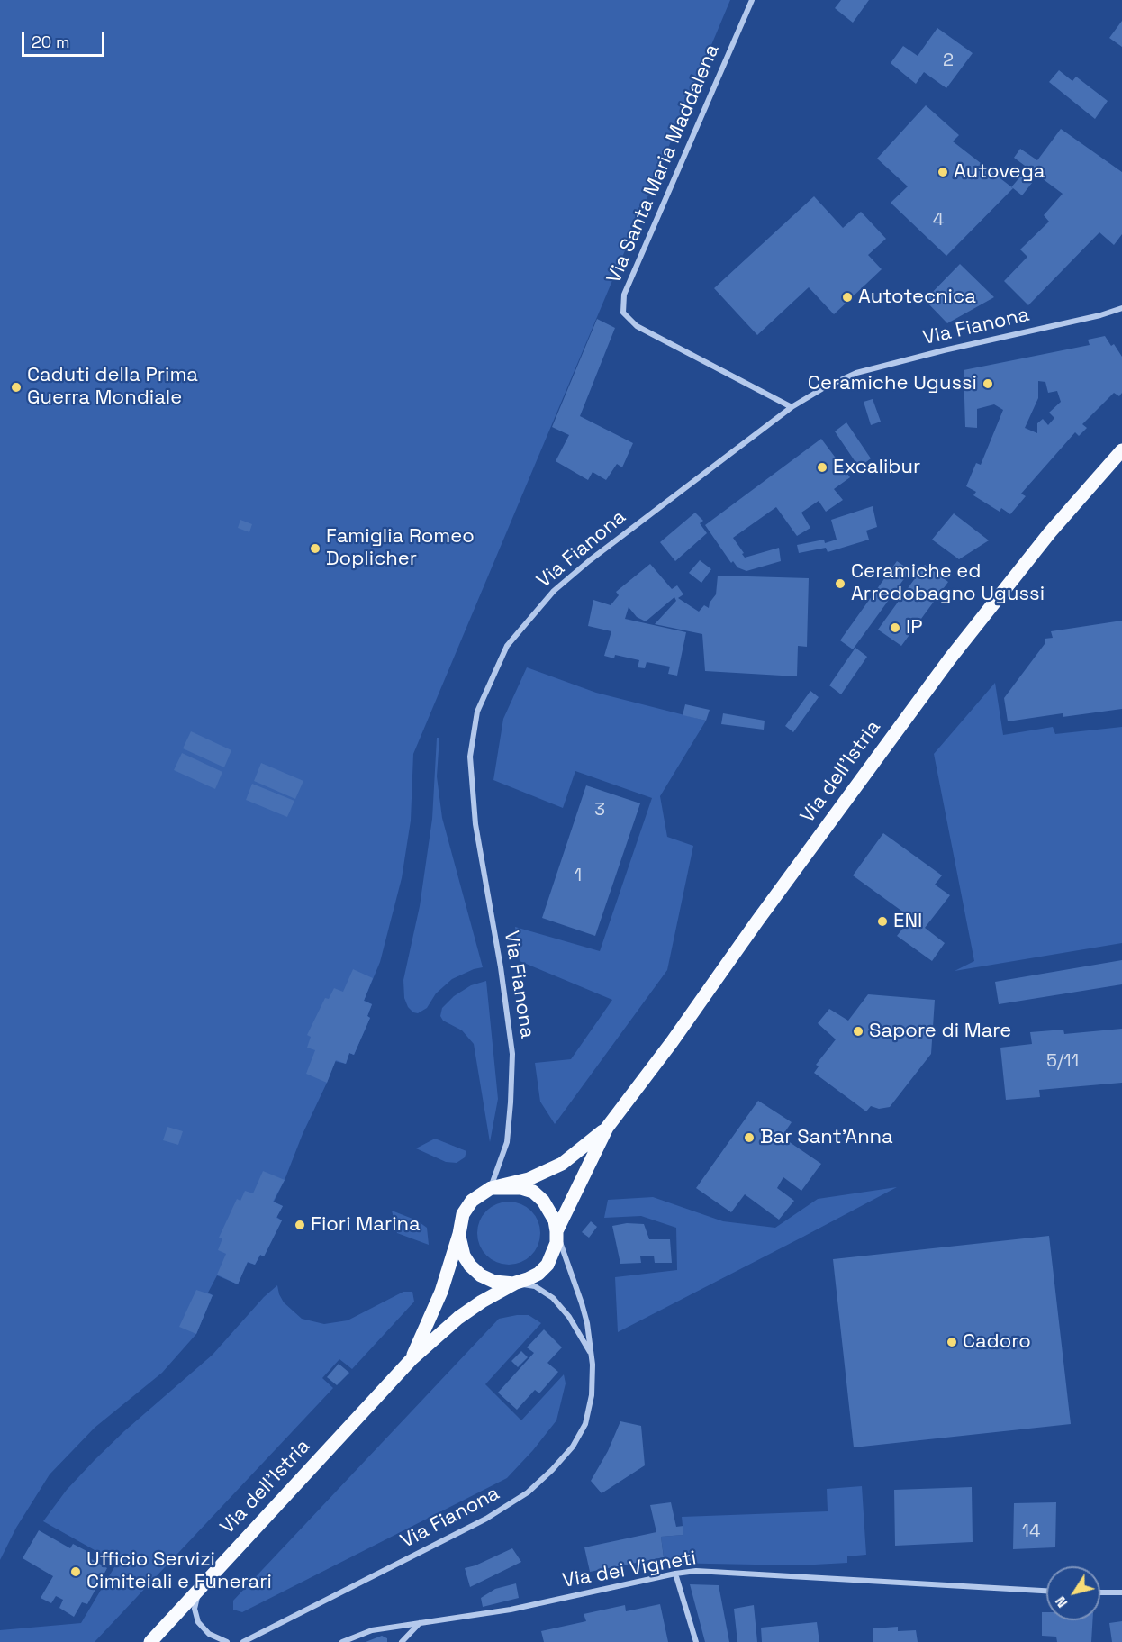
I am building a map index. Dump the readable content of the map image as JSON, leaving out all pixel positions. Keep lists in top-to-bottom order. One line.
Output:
{"streets":{"main road":["Via dell'Istria"],"street":["Via Santa Maria Maddalena","Via Fianona","Via dei Vigneti"]},"crossings":[["Via Santa Maria Maddalena","Via Fianona"],["Via Fianona","Via dell'Istria"]],"places":["Autovega","Autotecnica","Ceramiche Ugussi","Caduti della Prima Guerra Mondiale","Excalibur","Famiglia Romeo Doplicher","Ceramiche ed Arredobagno Ugussi","IP","ENI","Sapore di Mare","Bar Sant'Anna","Fiori Marina","Cadoro","Ufficio Servizi Cimiteiali e Funerari"],"house_numbers":["2","4","3","1","5/11","14"],"scale_bar":"20 m","north":"bottom left"}
